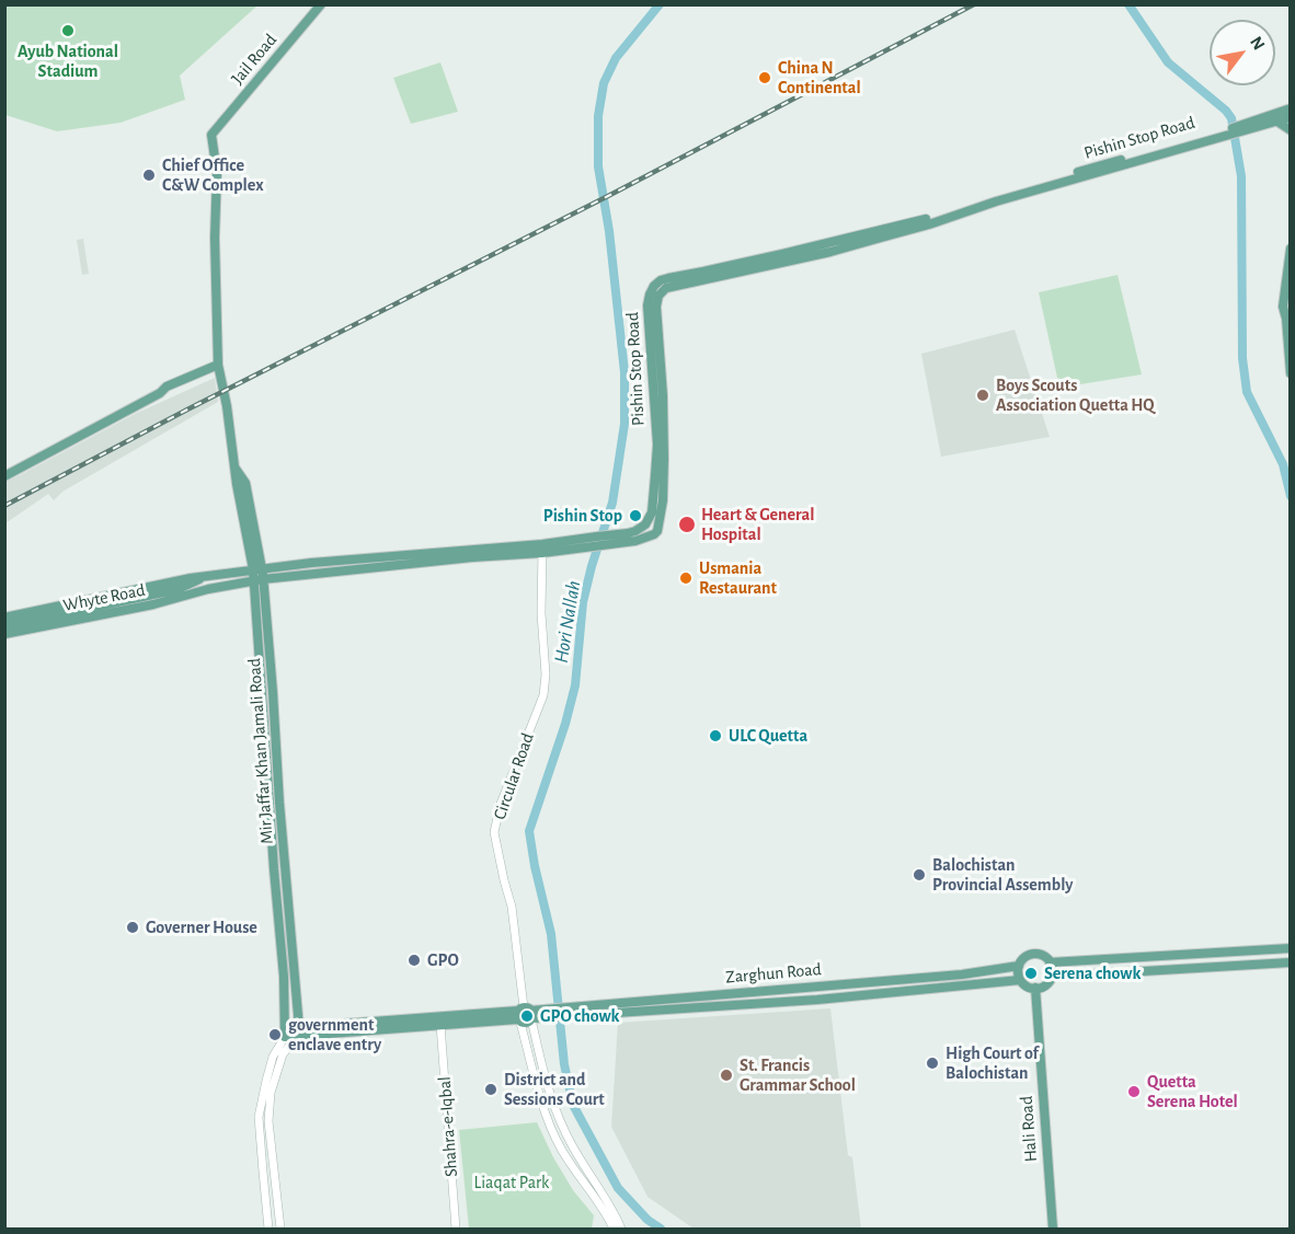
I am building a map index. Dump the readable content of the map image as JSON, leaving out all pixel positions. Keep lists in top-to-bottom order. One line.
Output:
{"streets":{"main road":["Jail Road","Pishin Stop Road","Whyte Road","Mir Jaffar Khan Jamali Road","Zarghun Road","Hali Road"],"street":["Circular Road","Shahra-e-Iqbal"]},"crossings":[["Jail Road","Mir Jaffar Khan Jamali Road"],["Pishin Stop Road","Whyte Road"],["Pishin Stop Road","Mir Jaffar Khan Jamali Road"],["Pishin Stop Road","Circular Road"],["Whyte Road","Mir Jaffar Khan Jamali Road"],["Mir Jaffar Khan Jamali Road","Zarghun Road"],["Circular Road","Zarghun Road"],["Zarghun Road","Shahra-e-Iqbal"],["Zarghun Road","Hali Road"]],"water":["Hori Nallah"],"parks":["Liaqat Park"],"places":["Ayub National Stadium","China N Continental","Chief Office C&W Complex","Boys Scouts Association Quetta HQ","Pishin Stop","Heart & General Hospital","Usmania Restaurant","ULC Quetta","Balochistan Provincial Assembly","Governer House","GPO","Serena chowk","GPO chowk","government enclave entry","High Court of Balochistan","St. Francis Grammar School","District and Sessions Court","Quetta Serena Hotel"],"north":"top right"}
